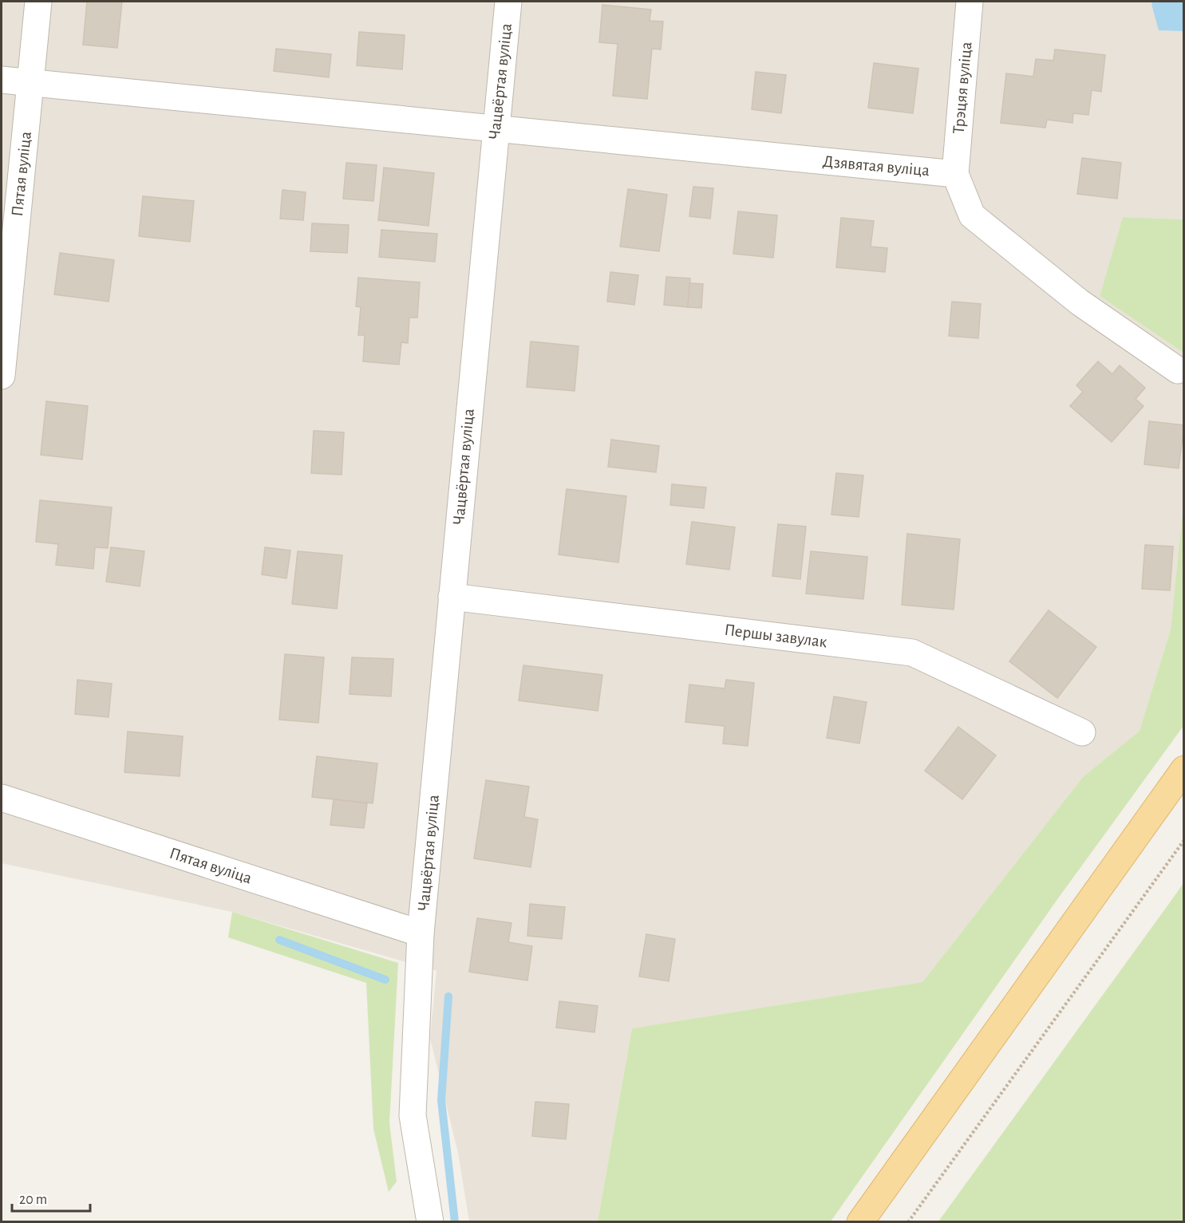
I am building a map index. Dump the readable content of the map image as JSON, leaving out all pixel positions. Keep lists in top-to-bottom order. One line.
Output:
{"streets":{"street":["Чацвёртая вуліца","Трэцяя вуліца","Дзявятая вуліца","Пятая вуліца","Першы завулак"]},"crossings":[["Чацвёртая вуліца","Дзявятая вуліца"],["Чацвёртая вуліца","Пятая вуліца"],["Чацвёртая вуліца","Першы завулак"],["Трэцяя вуліца","Дзявятая вуліца"],["Дзявятая вуліца","Пятая вуліца"]],"scale_bar":"20 m"}
